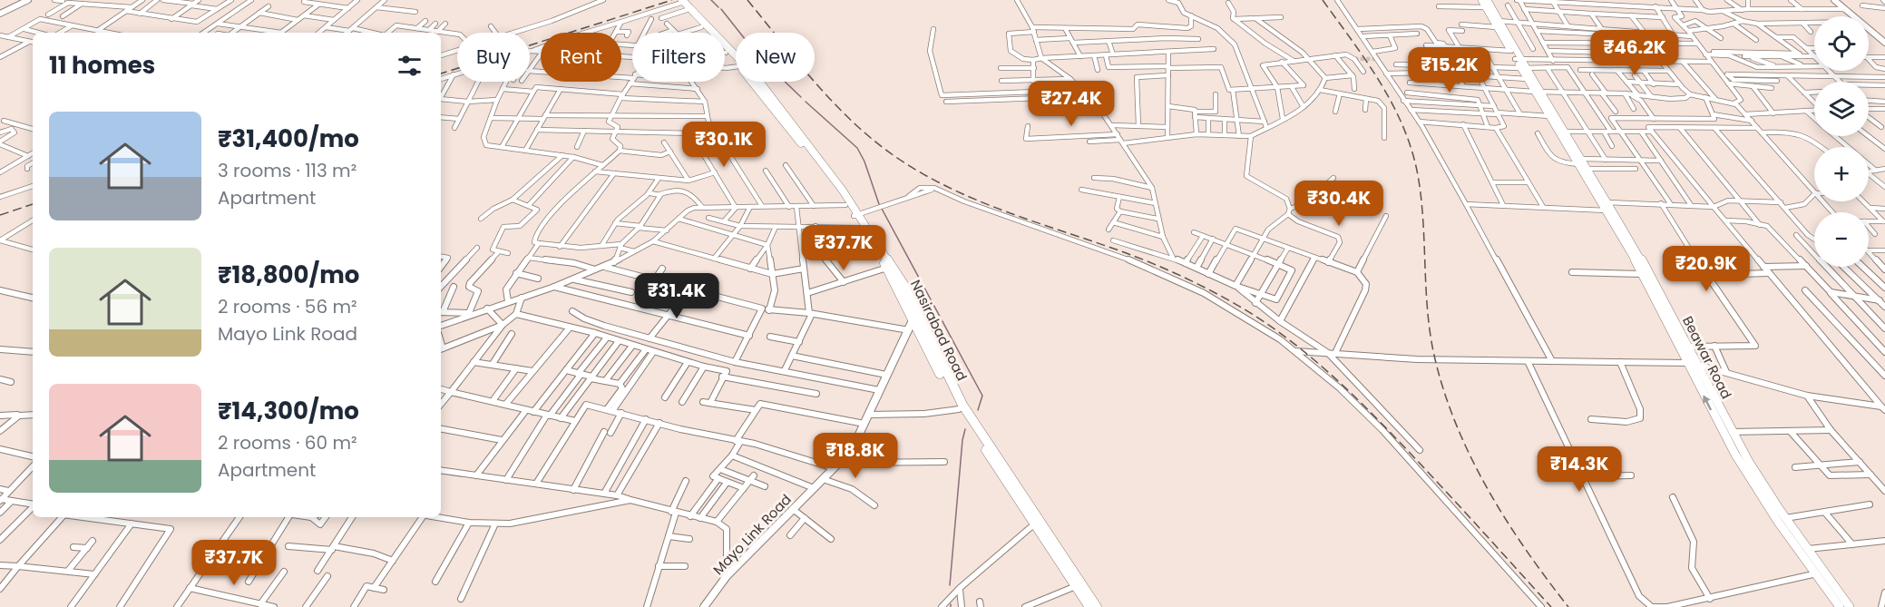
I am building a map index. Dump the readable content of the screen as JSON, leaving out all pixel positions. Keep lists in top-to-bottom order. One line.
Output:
{"streets":{"highway":["Nasirabad Road"],"main road":["Beawar Road"],"street":["Mayo Link Road"]},"crossings":[["Nasirabad Road","Mayo Link Road"]],"page":{"map_buttons":["+","−"],"price":["₹46.2K","₹15.2K","₹27.4K","₹30.1K","₹30.4K","₹37.7K","₹20.9K","₹31.4K","₹18.8K","₹14.3K","₹37.7K"],"chip":["Buy","Rent","Filters","New"],"heading":"11 homes","list":[{"name":"₹31,400/mo","note":"3 rooms · 113 m² · Apartment"},{"name":"₹18,800/mo","note":"2 rooms · 56 m² · Mayo Link Road"},{"name":"₹14,300/mo","note":"2 rooms · 60 m² · Apartment"}]}}
